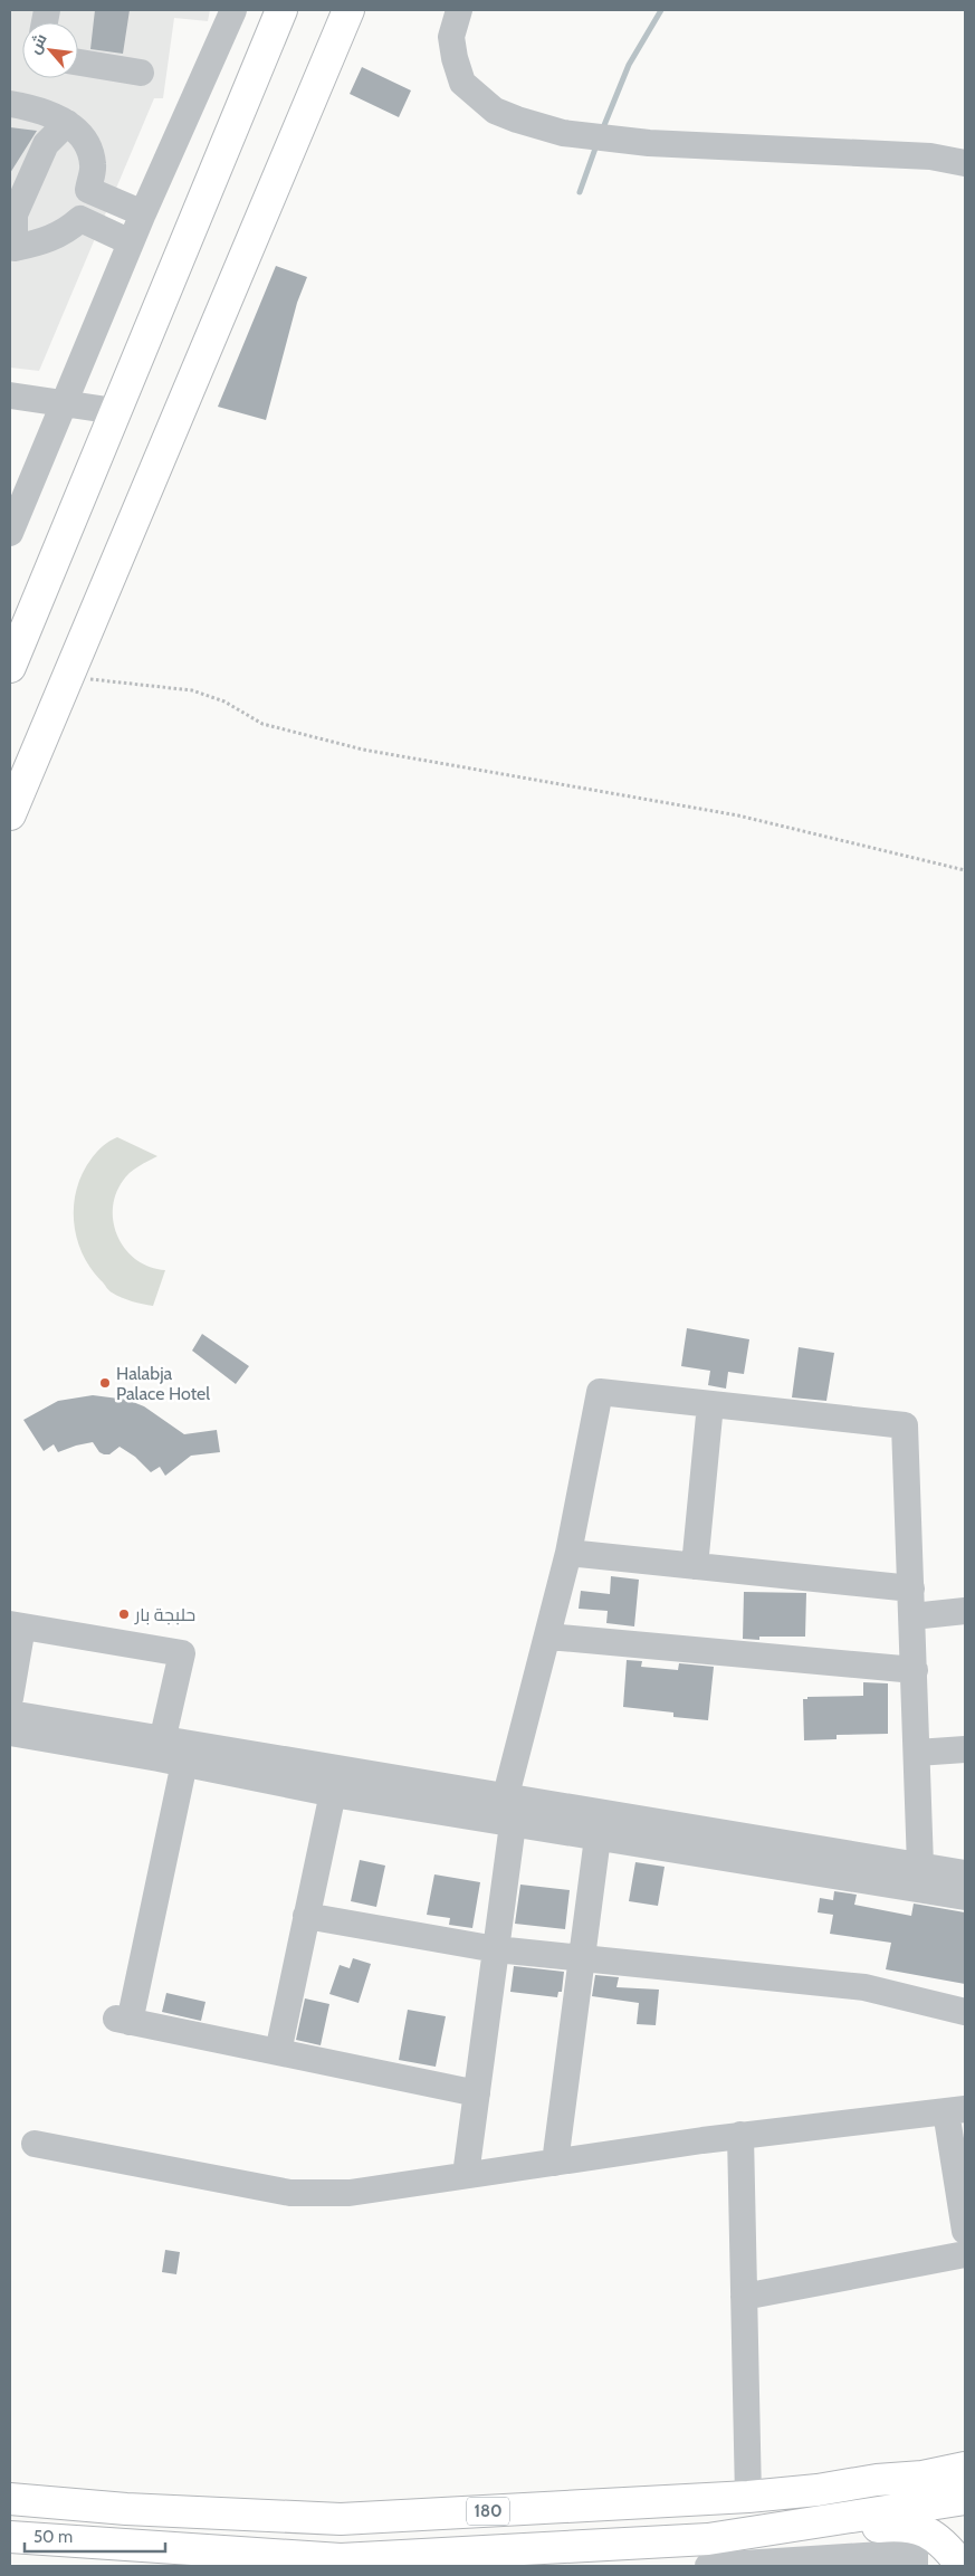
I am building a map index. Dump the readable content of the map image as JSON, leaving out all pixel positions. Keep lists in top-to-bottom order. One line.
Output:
{"streets":{"main road":["180"]},"places":["Halabja Palace Hotel","حلبجة بار"],"scale_bar":"50 m","north":"top left"}
